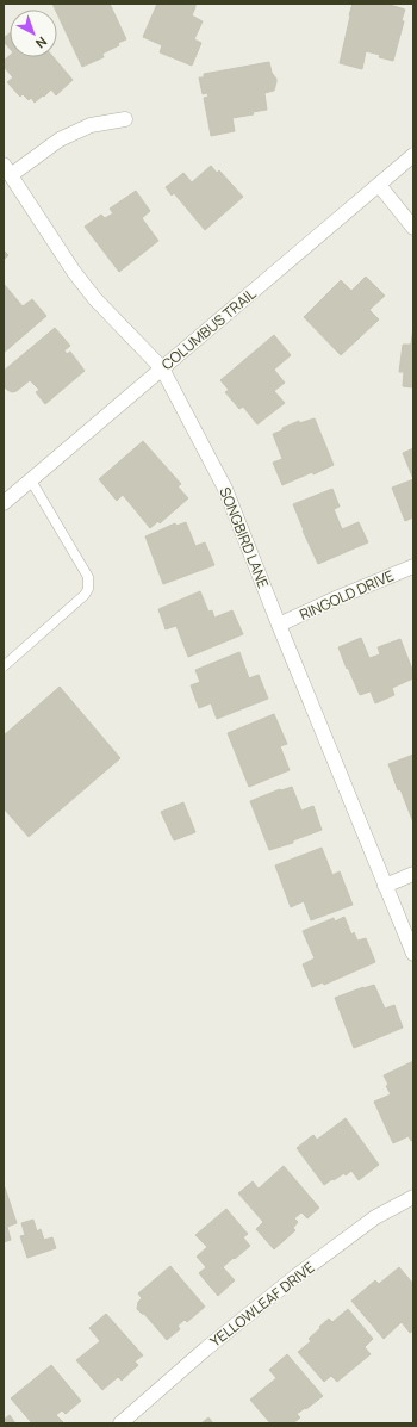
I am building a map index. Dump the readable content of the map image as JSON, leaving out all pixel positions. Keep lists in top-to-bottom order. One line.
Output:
{"streets":{"street":["COLUMBUS TRAIL","SONGBIRD LANE","RINGOLD DRIVE","YELLOWLEAF DRIVE"]},"crossings":[["COLUMBUS TRAIL","SONGBIRD LANE"],["SONGBIRD LANE","RINGOLD DRIVE"]],"north":"bottom right"}
